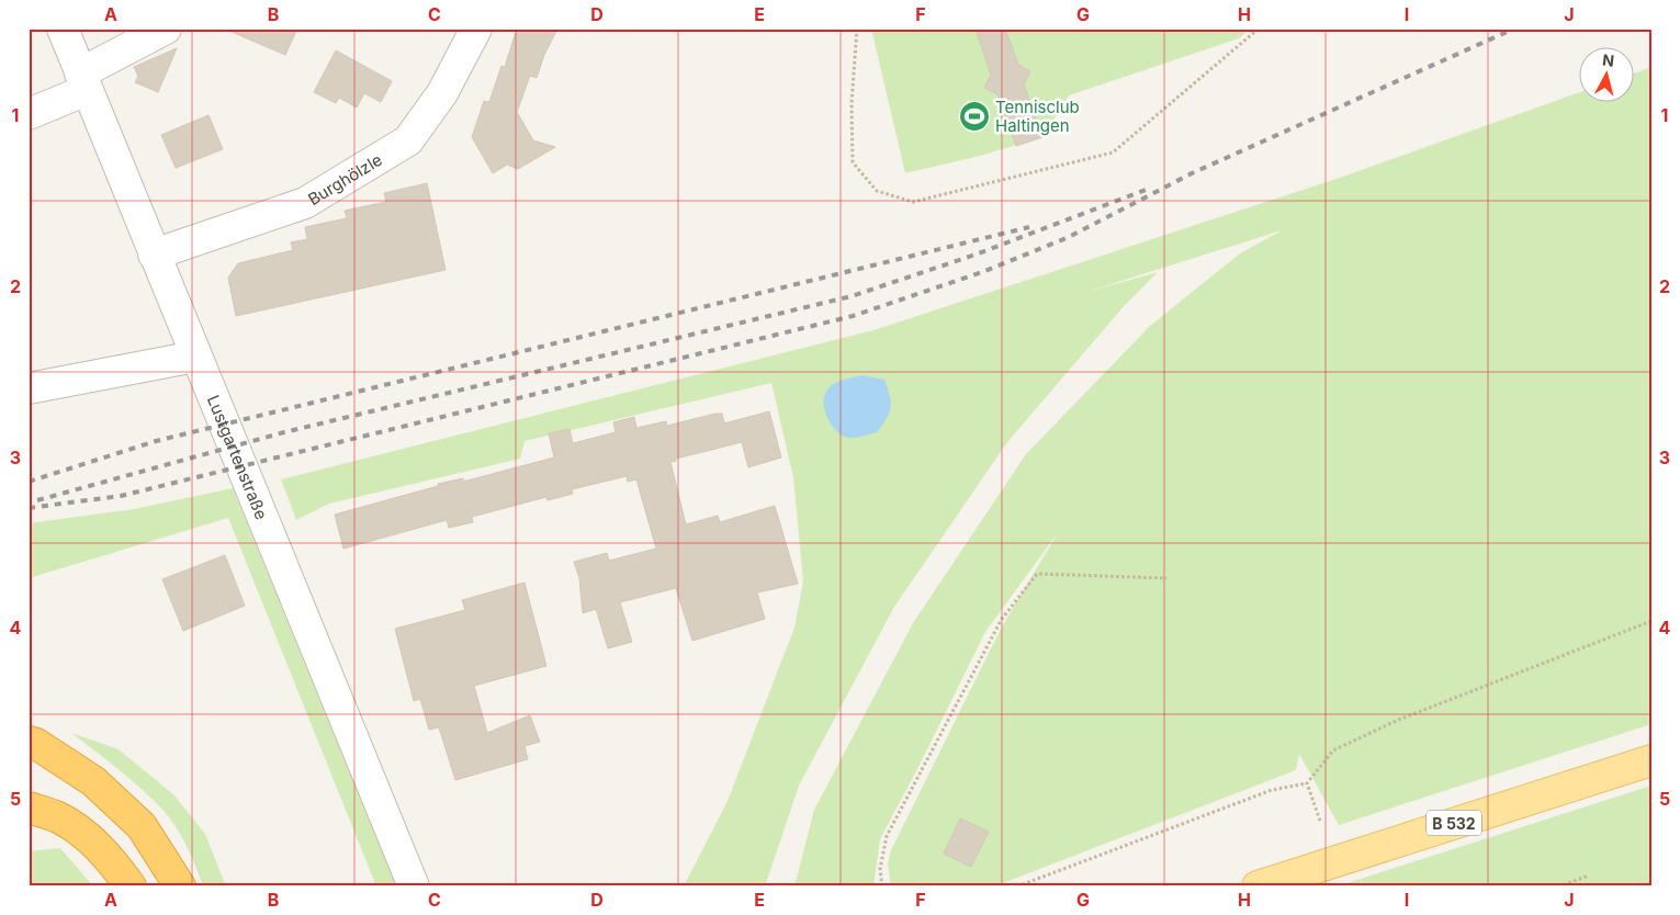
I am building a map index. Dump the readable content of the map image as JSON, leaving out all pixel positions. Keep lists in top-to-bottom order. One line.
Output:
{"streets":{"main road":["B 532"],"street":["Burghölzle","Lustgartenstraße"]},"crossings":[["Burghölzle","Lustgartenstraße"]],"places":{"sports":["Tennisclub Haltingen"]},"north":"top","grid":{"columns":["A","B","C","D","E","F","G","H","I","J"],"rows":["1","2","3","4","5"]}}
